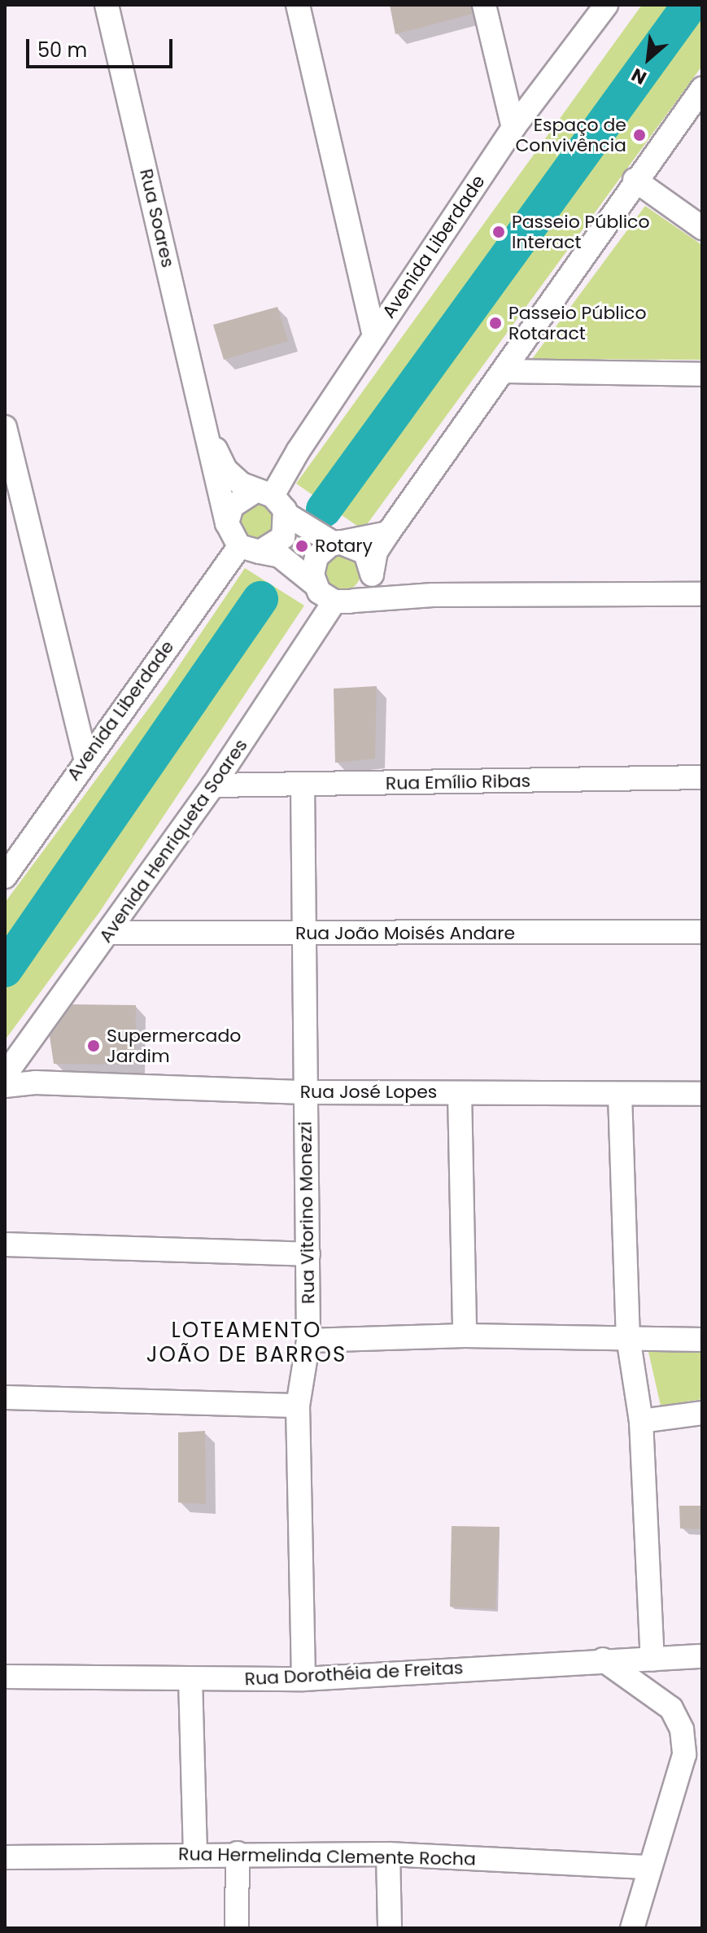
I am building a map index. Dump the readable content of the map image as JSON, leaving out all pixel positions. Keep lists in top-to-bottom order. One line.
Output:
{"streets":{"street":["Rua Soares","Avenida Liberdade","Rua Emílio Ribas","Avenida Henriqueta Soares","Rua João Moisés Andare","Rua José Lopes","Rua Vitorino Monezzi","Rua Dorothéia de Freitas","Rua Hermelinda Clemente Rocha"]},"crossings":[["Rua Emílio Ribas","Avenida Henriqueta Soares"],["Rua Emílio Ribas","Rua Vitorino Monezzi"],["Avenida Henriqueta Soares","Rua João Moisés Andare"],["Rua João Moisés Andare","Rua Vitorino Monezzi"],["Rua José Lopes","Rua Vitorino Monezzi"],["Rua Vitorino Monezzi","Rua Dorothéia de Freitas"]],"districts":["LOTEAMENTO JOÃO DE BARROS"],"places":["Espaço de Convivência","Passeio Público Interact","Passeio Público Rotaract","Rotary","Supermercado Jardim"],"scale_bar":"50 m","north":"bottom left"}
